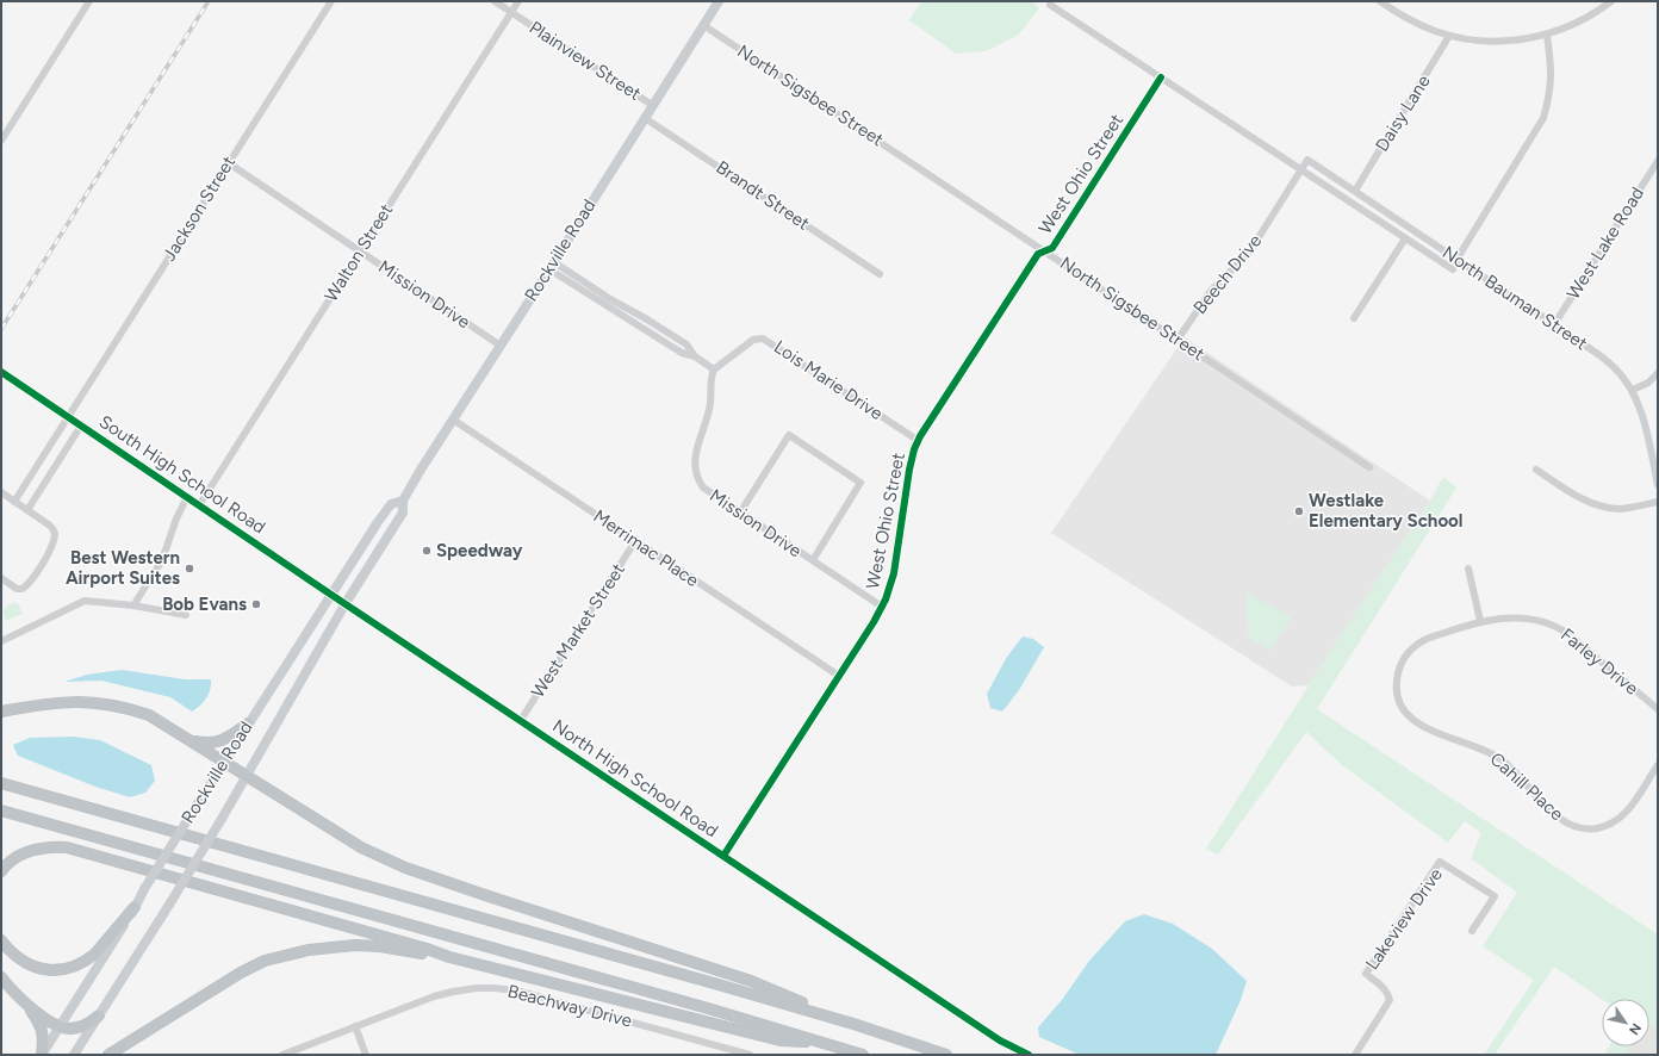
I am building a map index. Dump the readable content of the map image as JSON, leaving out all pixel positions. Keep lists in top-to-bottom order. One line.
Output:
{"streets":{"main road":["Rockville Road"],"street":["Plainview Street","North Sigsbee Street","Daisy Lane","West Ohio Street","Brandt Street","Jackson Street","West Lake Road","Walton Street","Beech Drive","Mission Drive","North Bauman Street","Lois Marie Drive","South High School Road","Merrimac Place","West Market Street","Farley Drive","North High School Road","Cahill Place","Lakeview Drive","Beachway Drive"]},"crossings":[["Plainview Street","Rockville Road"],["Plainview Street","Walton Street"],["North Sigsbee Street","West Ohio Street"],["North Sigsbee Street","Rockville Road"],["North Sigsbee Street","Beech Drive"],["Daisy Lane","North Bauman Street"],["West Ohio Street","Mission Drive"],["West Ohio Street","North Bauman Street"],["West Ohio Street","Lois Marie Drive"],["West Ohio Street","Merrimac Place"],["West Ohio Street","North High School Road"],["Brandt Street","Rockville Road"],["Jackson Street","Mission Drive"],["Jackson Street","South High School Road"],["West Lake Road","North Bauman Street"],["Rockville Road","Mission Drive"],["Rockville Road","South High School Road"],["Rockville Road","Merrimac Place"],["Rockville Road","North High School Road"],["Walton Street","Mission Drive"],["Walton Street","South High School Road"],["Beech Drive","North Bauman Street"],["Mission Drive","Lois Marie Drive"],["South High School Road","North High School Road"],["Merrimac Place","West Market Street"],["West Market Street","North High School Road"],["Farley Drive","Cahill Place"]],"places":["Westlake Elementary School","Speedway","Best Western Airport Suites","Bob Evans"],"north":"bottom right"}
